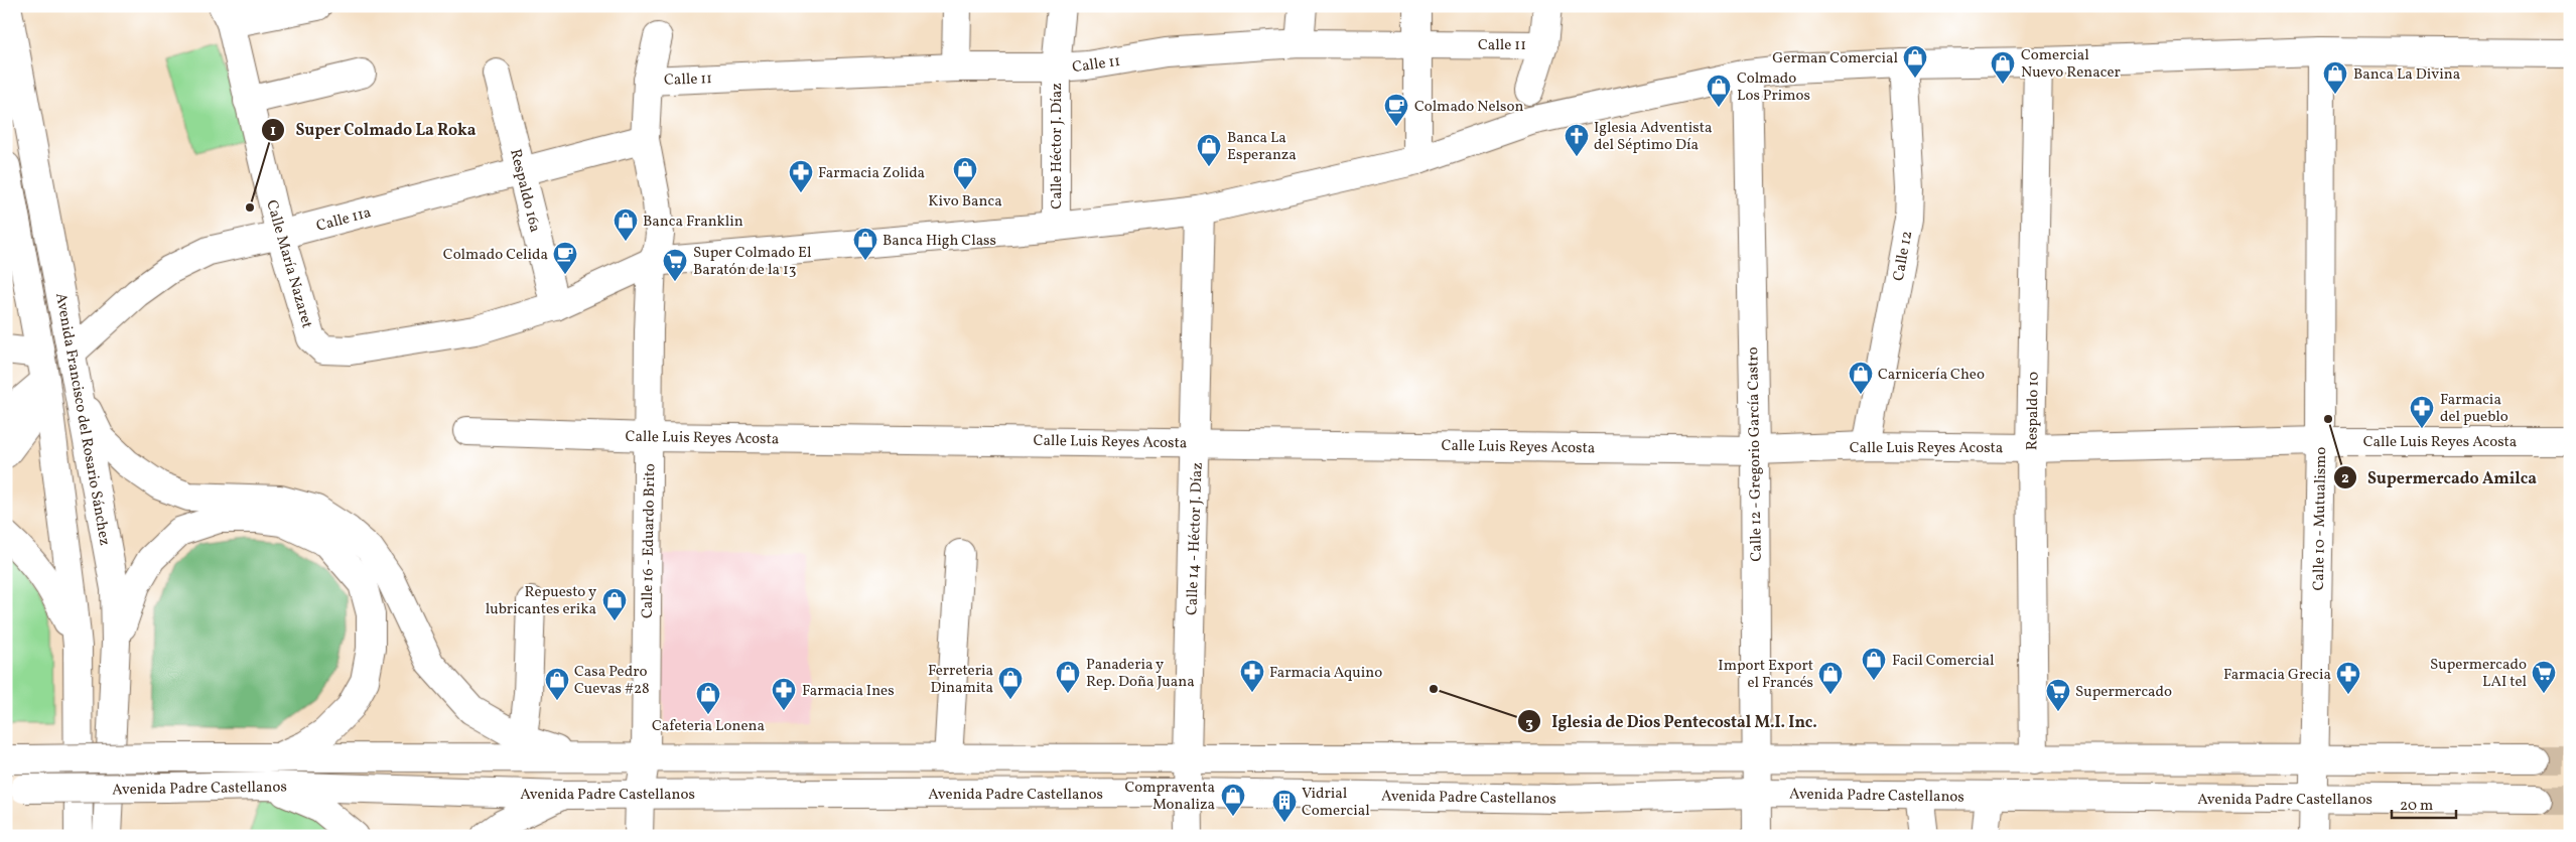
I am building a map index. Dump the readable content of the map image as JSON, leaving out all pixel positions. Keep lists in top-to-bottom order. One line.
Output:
{"streets":{"street":["Calle 11","Calle Héctor J. Díaz","Respaldo 16a","Calle 11a","Calle 12","Calle María Nazaret","Respaldo 10","Avenida Francisco del Rosario Sánchez","Calle Luis Reyes Acosta","Calle 12 - Gregorio García Castro","Calle 10 - Mutualismo","Calle 14 - Héctor J. Díaz","Calle 16 - Eduardo Brito","Avenida Padre Castellanos"]},"crossings":[["Calle 11","Calle Héctor J. Díaz"],["Calle 11","Calle 16 - Eduardo Brito"],["Respaldo 16a","Calle 11a"],["Respaldo 16a","Calle María Nazaret"],["Calle 11a","Calle María Nazaret"],["Calle 11a","Avenida Francisco del Rosario Sánchez"],["Calle 11a","Calle 16 - Eduardo Brito"],["Calle 12","Calle Luis Reyes Acosta"],["Respaldo 10","Calle Luis Reyes Acosta"],["Respaldo 10","Avenida Padre Castellanos"],["Calle Luis Reyes Acosta","Calle 12 - Gregorio García Castro"],["Calle Luis Reyes Acosta","Calle 10 - Mutualismo"],["Calle Luis Reyes Acosta","Calle 14 - Héctor J. Díaz"],["Calle Luis Reyes Acosta","Calle 16 - Eduardo Brito"],["Calle 12 - Gregorio García Castro","Avenida Padre Castellanos"],["Calle 10 - Mutualismo","Avenida Padre Castellanos"],["Calle 14 - Héctor J. Díaz","Avenida Padre Castellanos"],["Calle 16 - Eduardo Brito","Avenida Padre Castellanos"]],"places":{"shop":["German Comercial","Comercial Nuevo Renacer","Banca La Divina","Colmado Los Primos","Banca La Esperanza","Kivo Banca","Banca Franklin","Banca High Class","Carnicería Cheo","Repuesto y lubricantes erika","Facil Comercial","Panaderia y Rep. Doña Juana","Import Export el Francés","Ferreteria Dinamita","Casa Pedro Cuevas #28","Cafeteria Lonena","Compraventa Monaliza"],"cafe":["Colmado Nelson","Colmado Celida"],"church":["Iglesia Adventista del Séptimo Día"],"pharmacy":["Farmacia Zolida","Farmacia del pueblo","Farmacia Aquino","Farmacia Grecia","Farmacia Ines"],"other":["Super Colmado La Roka","Supermercado Amilca","Iglesia de Dios Pentecostal M.I. Inc."],"supermarket":["Super Colmado El Baratón de la 13","Supermercado LAI tel","Supermercado"],"building":["Vidrial Comercial"]},"scale_bar":"20 m"}
